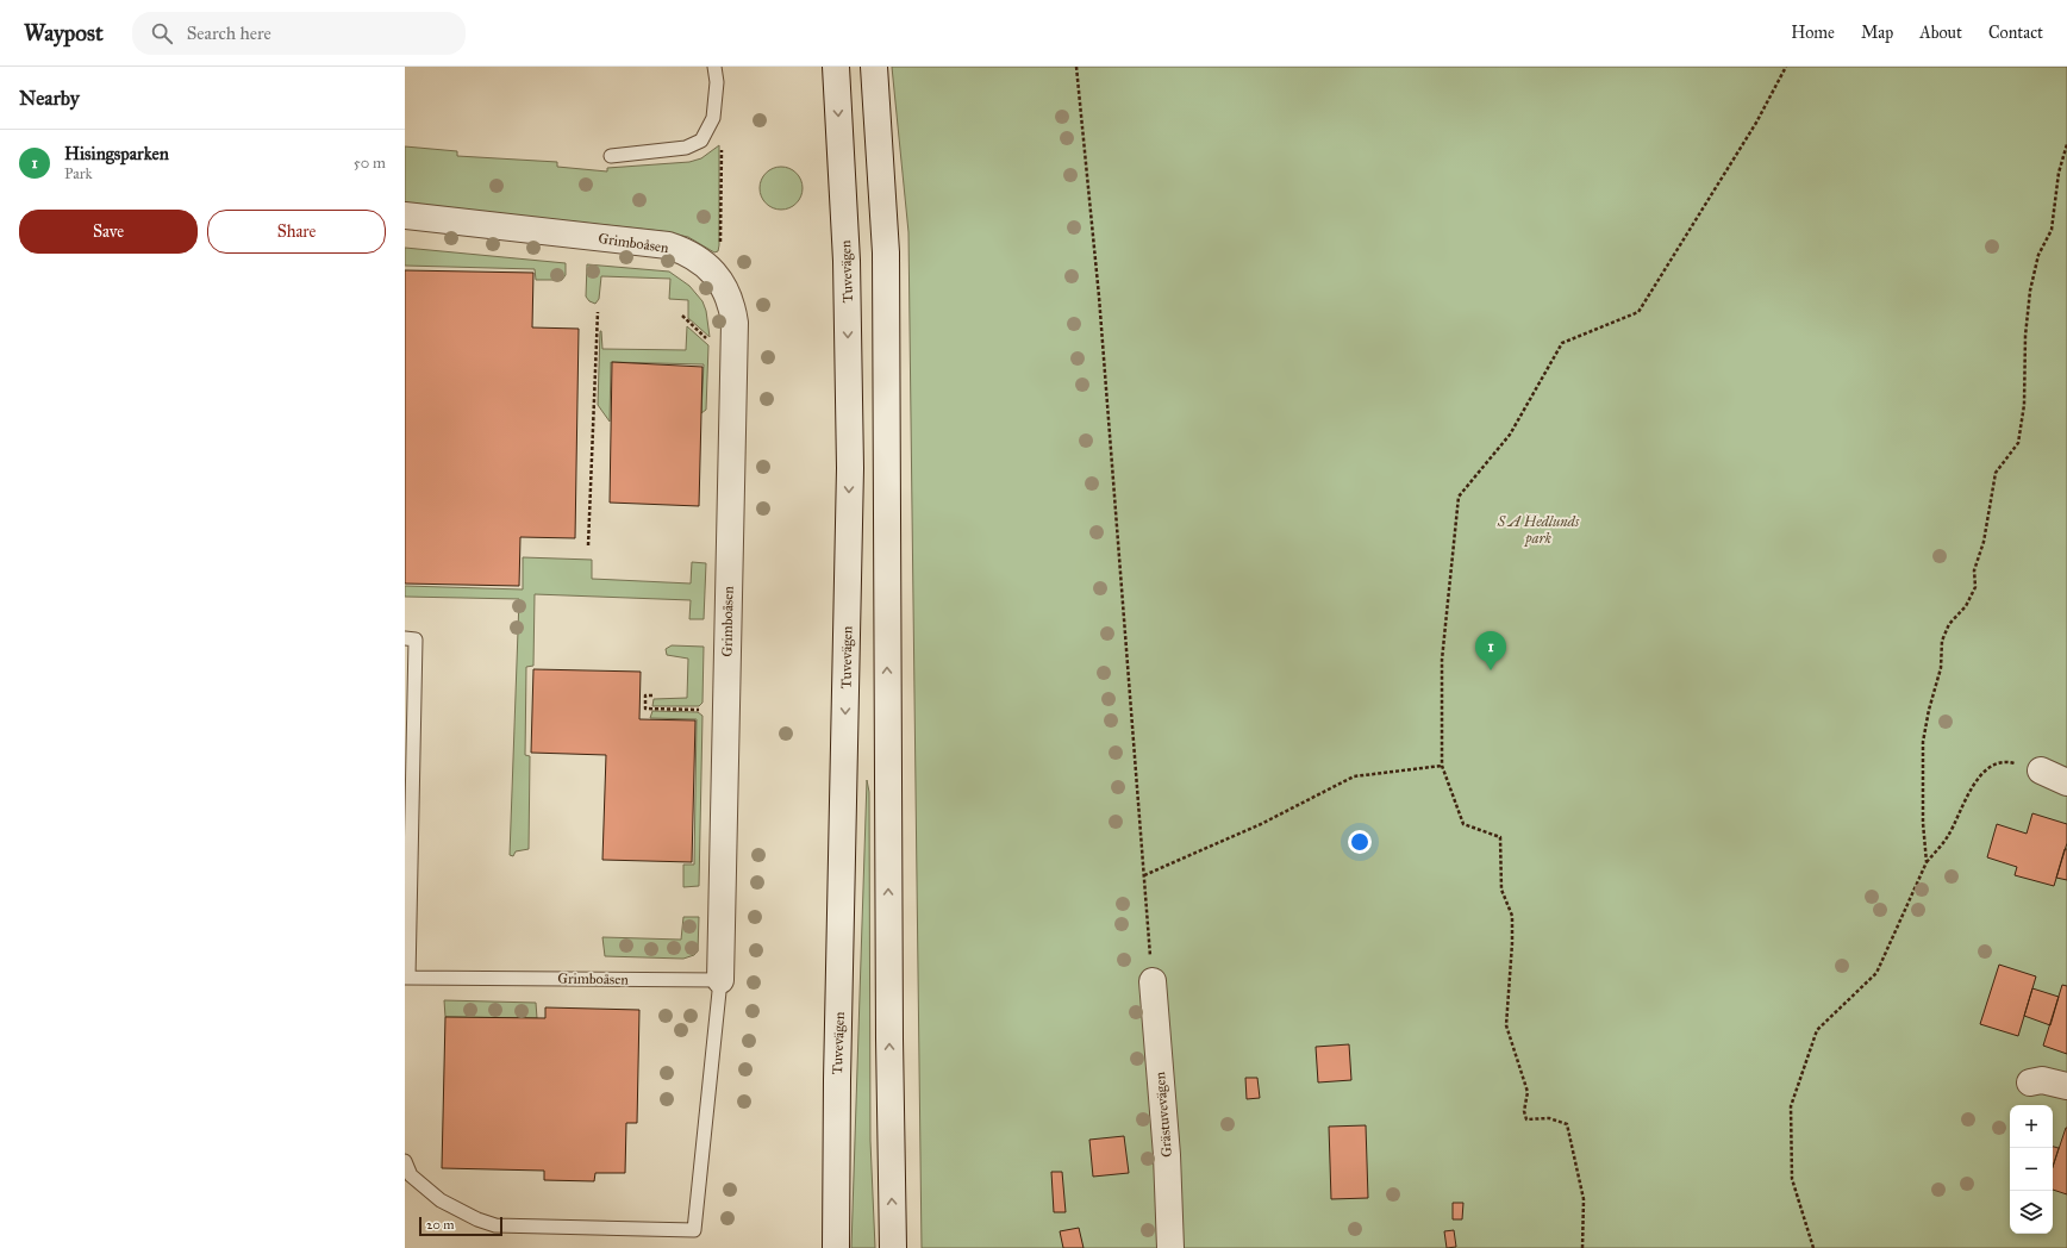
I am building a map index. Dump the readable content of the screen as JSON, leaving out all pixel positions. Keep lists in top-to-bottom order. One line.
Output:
{"streets":{"main road":["Grimboåsen","Tuvevägen","Grästuvevägen"]},"parks":["S A Hedlunds park"],"scale_bar":"20 m","page":{"header":"Waypost","search":"Search here","nav":["Home","Map","About","Contact"],"heading":"Nearby","list":[{"mark":"1","name":"Hisingsparken","note":"Park","value":"50 m"}],"buttons":["Save","Share"],"pins":"1","map_buttons":["+","−"],"scale":"20 m"}}
